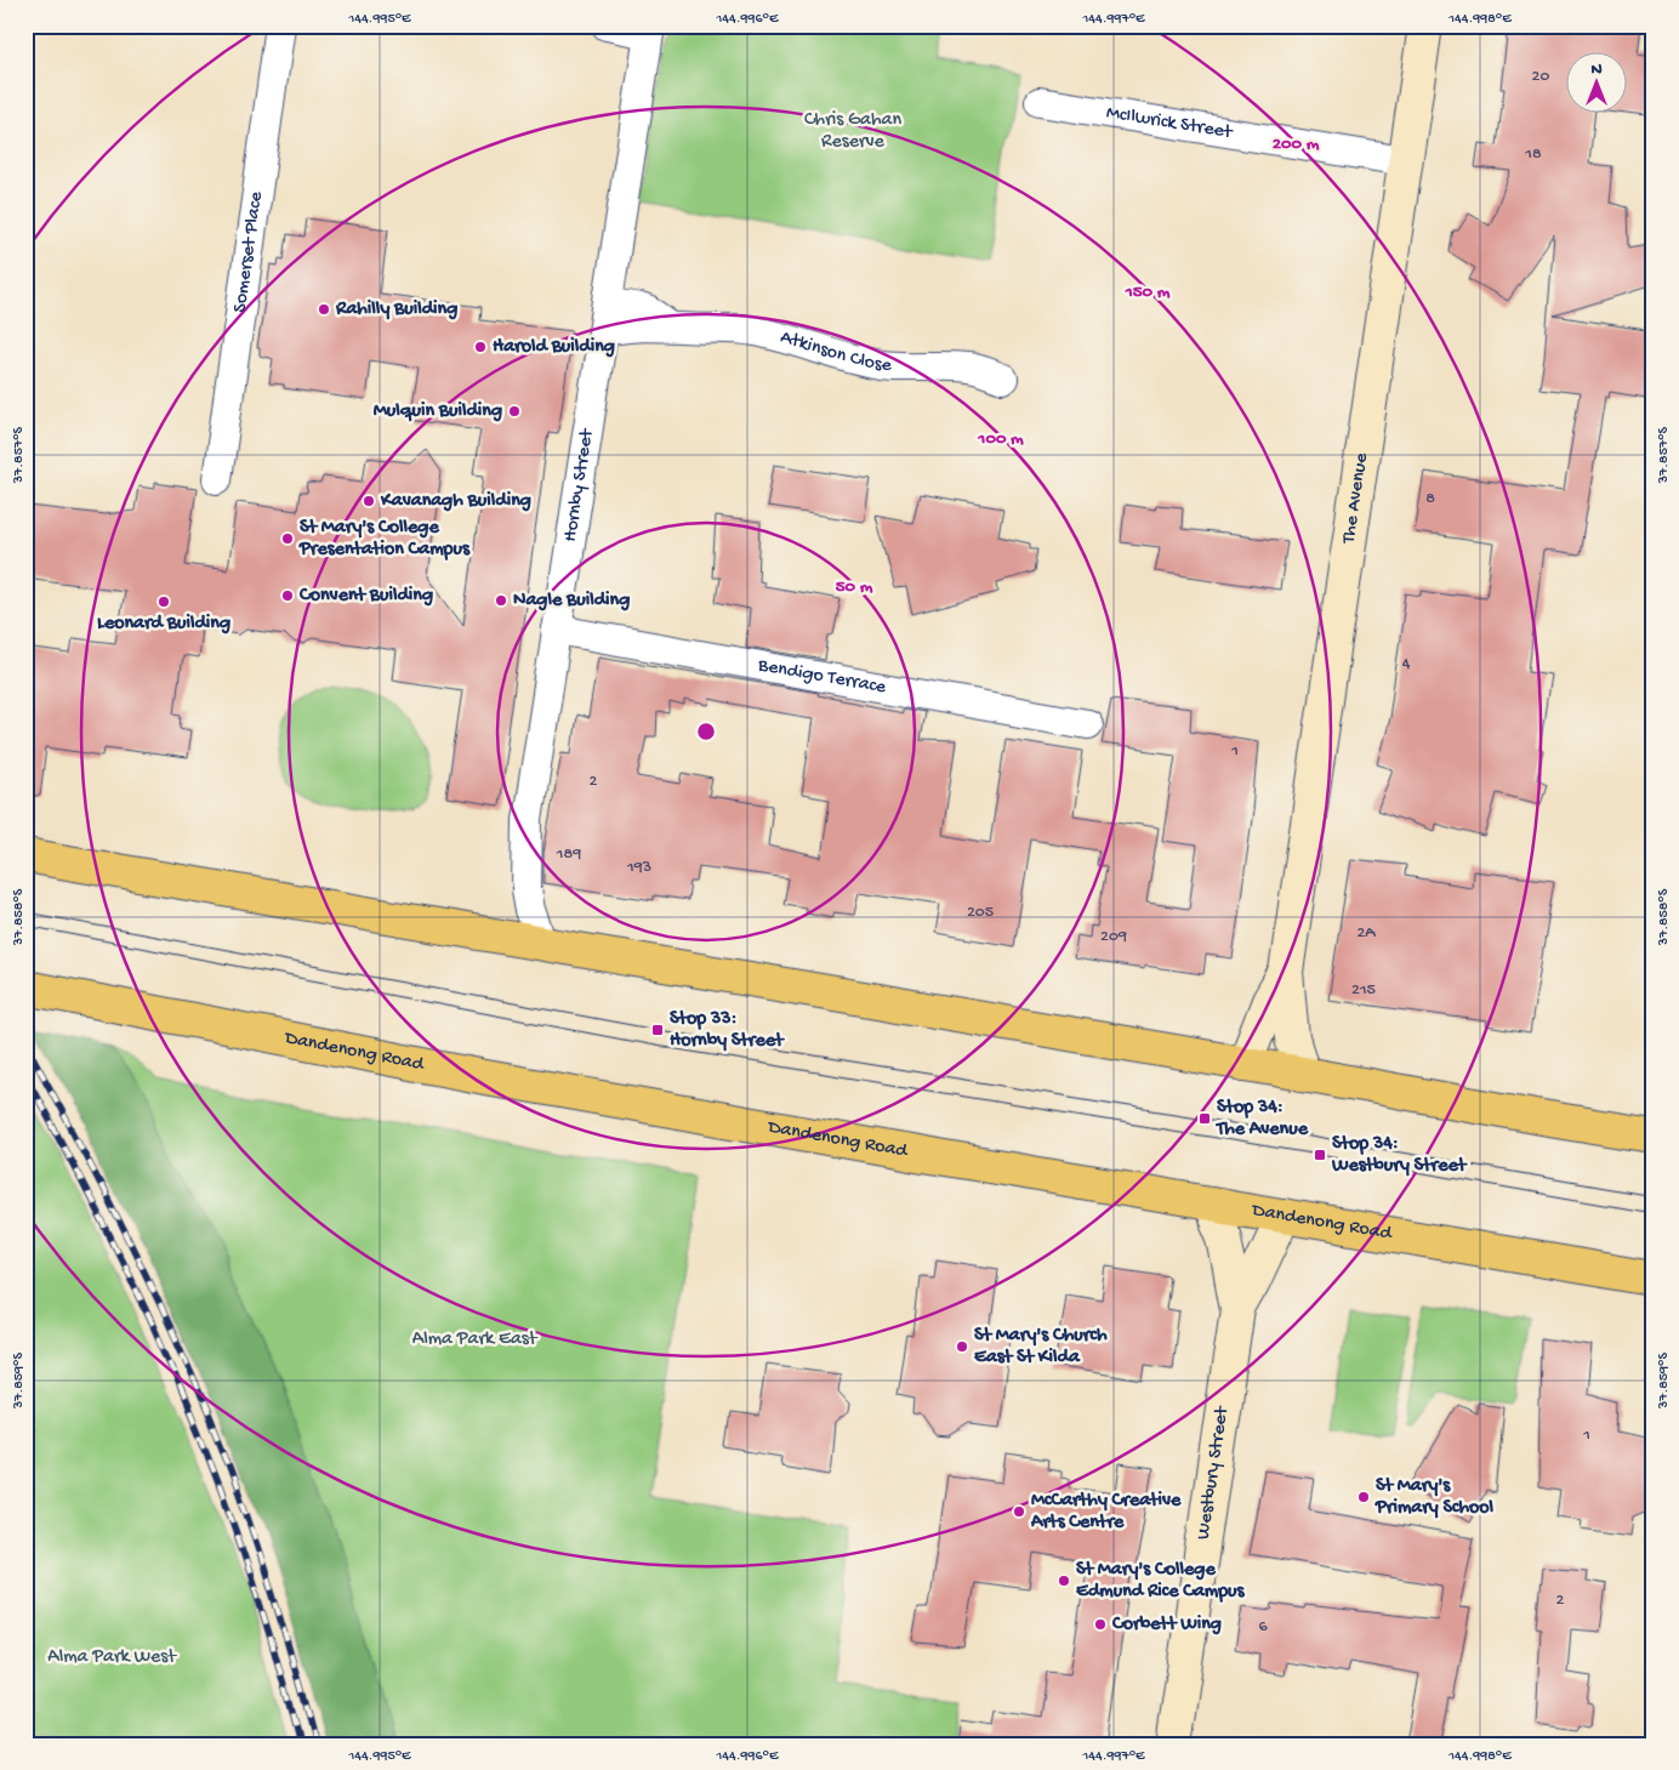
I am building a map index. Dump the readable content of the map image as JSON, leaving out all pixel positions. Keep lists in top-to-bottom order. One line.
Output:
{"streets":{"highway":["Dandenong Road"],"street":["McIlwrick Street","Somerset Place","Atkinson Close","Hornby Street","The Avenue","Bendigo Terrace","Westbury Street"]},"crossings":[["McIlwrick Street","The Avenue"],["Atkinson Close","Hornby Street"],["Hornby Street","Bendigo Terrace"],["Dandenong Road","Westbury Street"]],"parks":["Chris Gahan Reserve","Alma Park East","Alma Park West"],"places":{"other":["Rahilly Building","Harold Building","Mulquin Building","Kavanagh Building","St Mary's College Presentation Campus","Convent Building","Nagle Building","Leonard Building","St Mary's Church East St Kilda","St Mary's Primary School","McCarthy Creative Arts Centre","St Mary's College Edmund Rice Campus","Corbett Wing"],"transit":["Stop 33: Hornby Street","Stop 34: The Avenue","Stop 34: Westbury Street"]},"house_numbers":["20","18","8","4","1","2","189","193","205","2A","209","215","1","2","6"],"north":"top","coordinates":["144.995°E","144.996°E","144.997°E","144.998°E","37.857°S","37.858°S","37.859°S"],"rings":["200 m","150 m","100 m","50 m"]}
